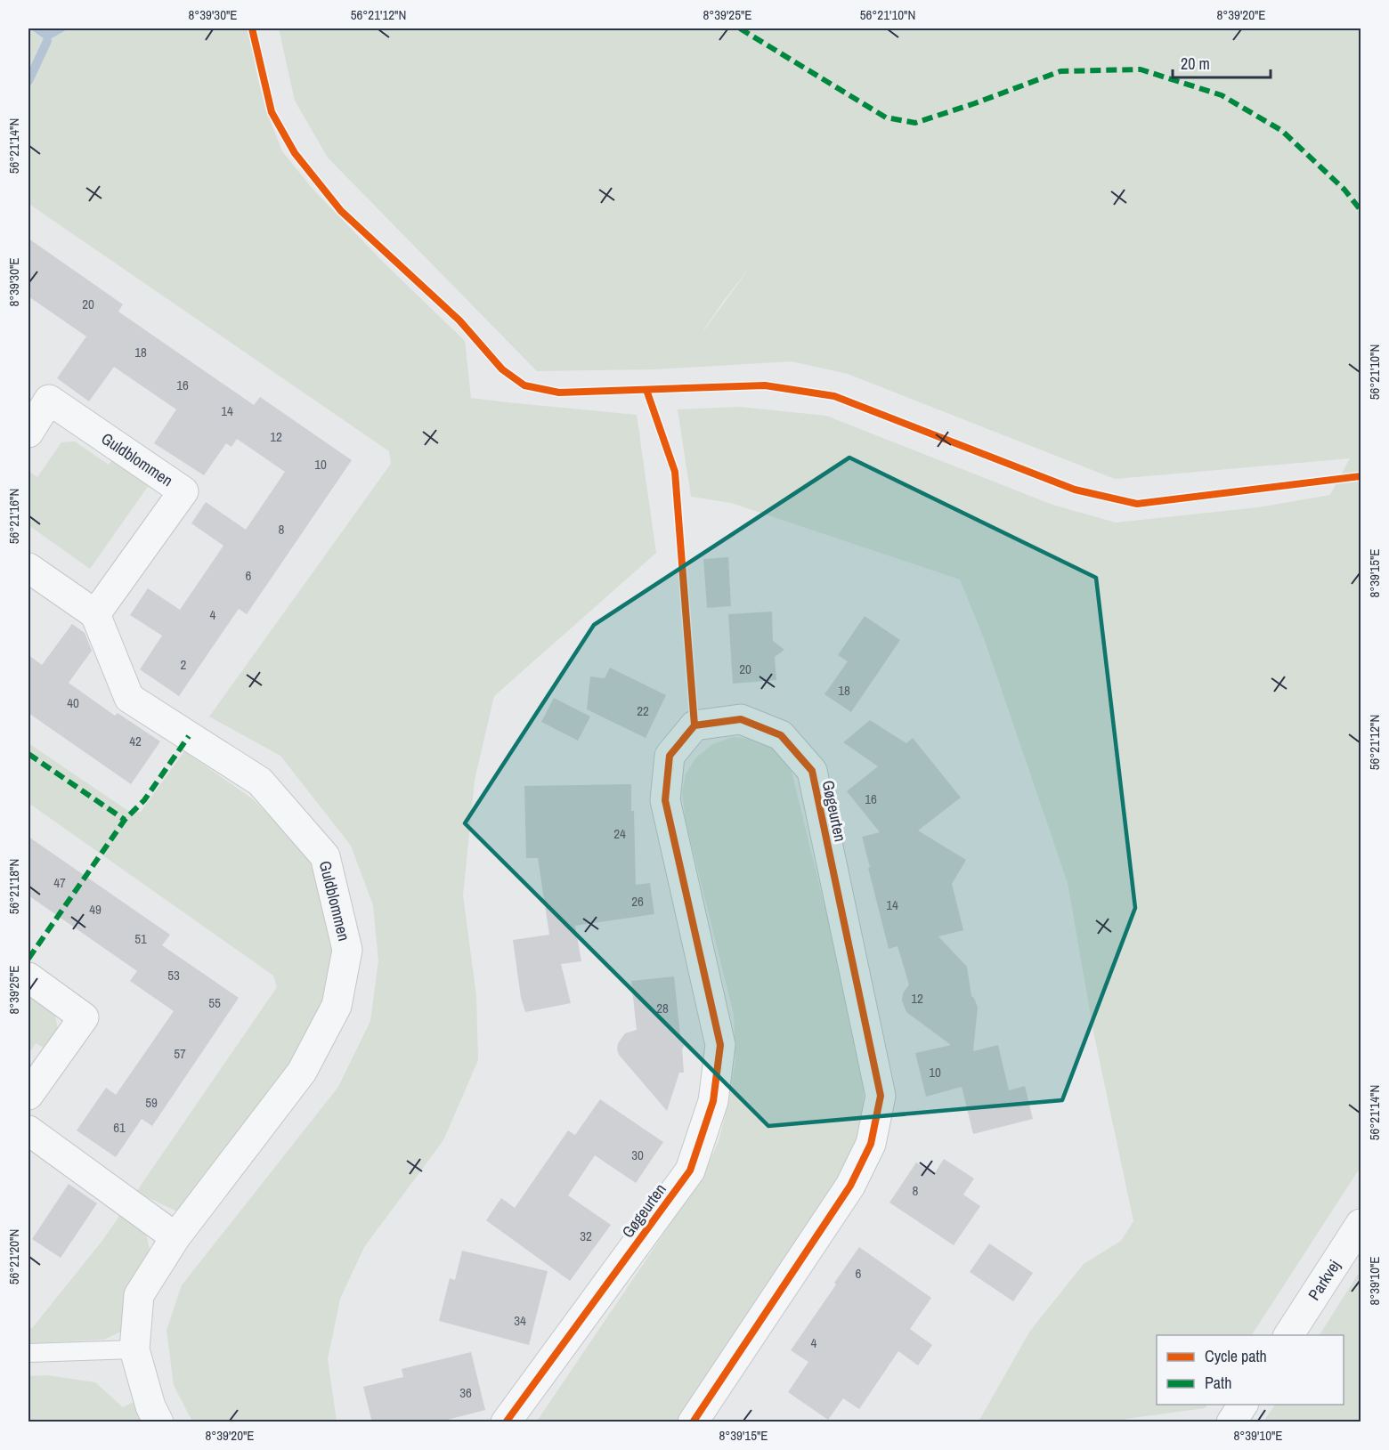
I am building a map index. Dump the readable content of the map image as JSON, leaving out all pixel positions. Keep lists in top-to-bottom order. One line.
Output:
{"streets":{"street":["Guldblommen","Gøgeurten","Parkvej"]},"house_numbers":["20","18","16","14","12","10","8","6","4","2","20","18","40","22","42","16","24","47","26","14","49","51","53","12","55","28","57","10","59","61","30","8","32","6","34","4","36"],"legend":["Cycle path","Path"],"scale_bar":"20 m","coordinates":["8°39'30\"E","56°21'12\"N","8°39'25\"E","56°21'10\"N","8°39'20\"E","56°21'14\"N","56°21'16\"N","8°39'15\"E","56°21'18\"N","56°21'20\"N","8°39'10\"E"]}
